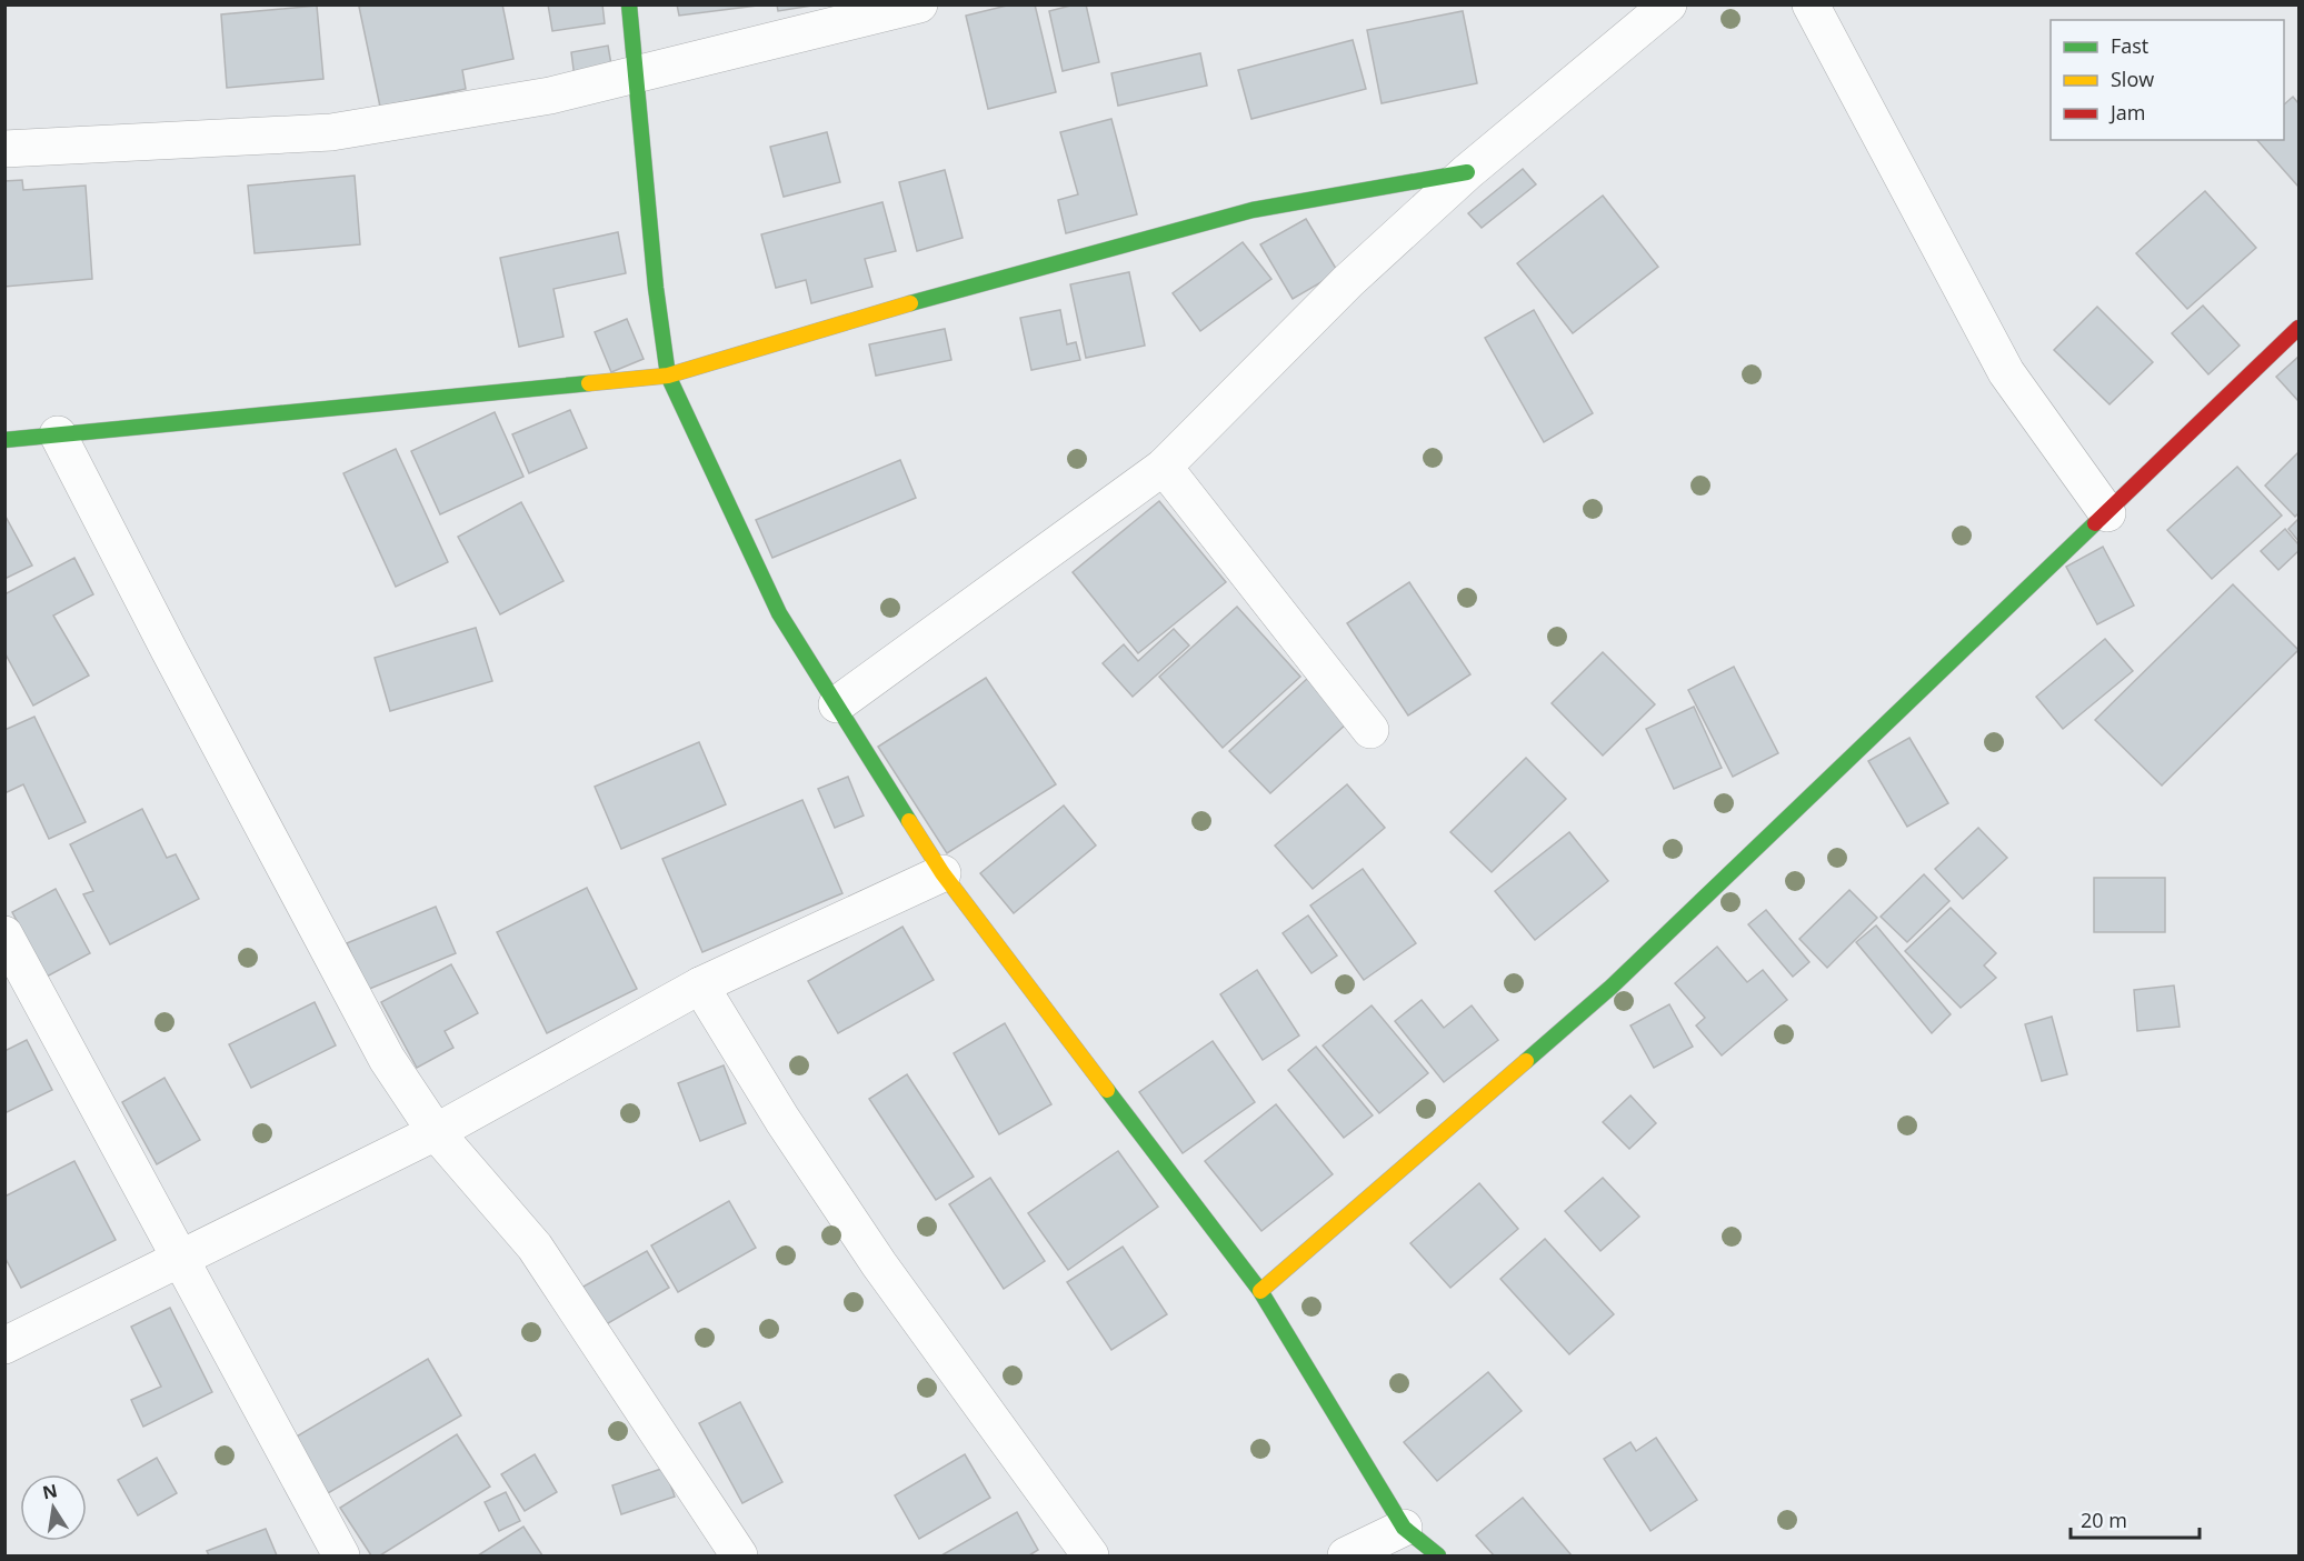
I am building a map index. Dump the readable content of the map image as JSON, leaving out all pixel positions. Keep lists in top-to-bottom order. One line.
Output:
{"legend":["Fast","Slow","Jam"],"scale_bar":"20 m","north":"top"}
